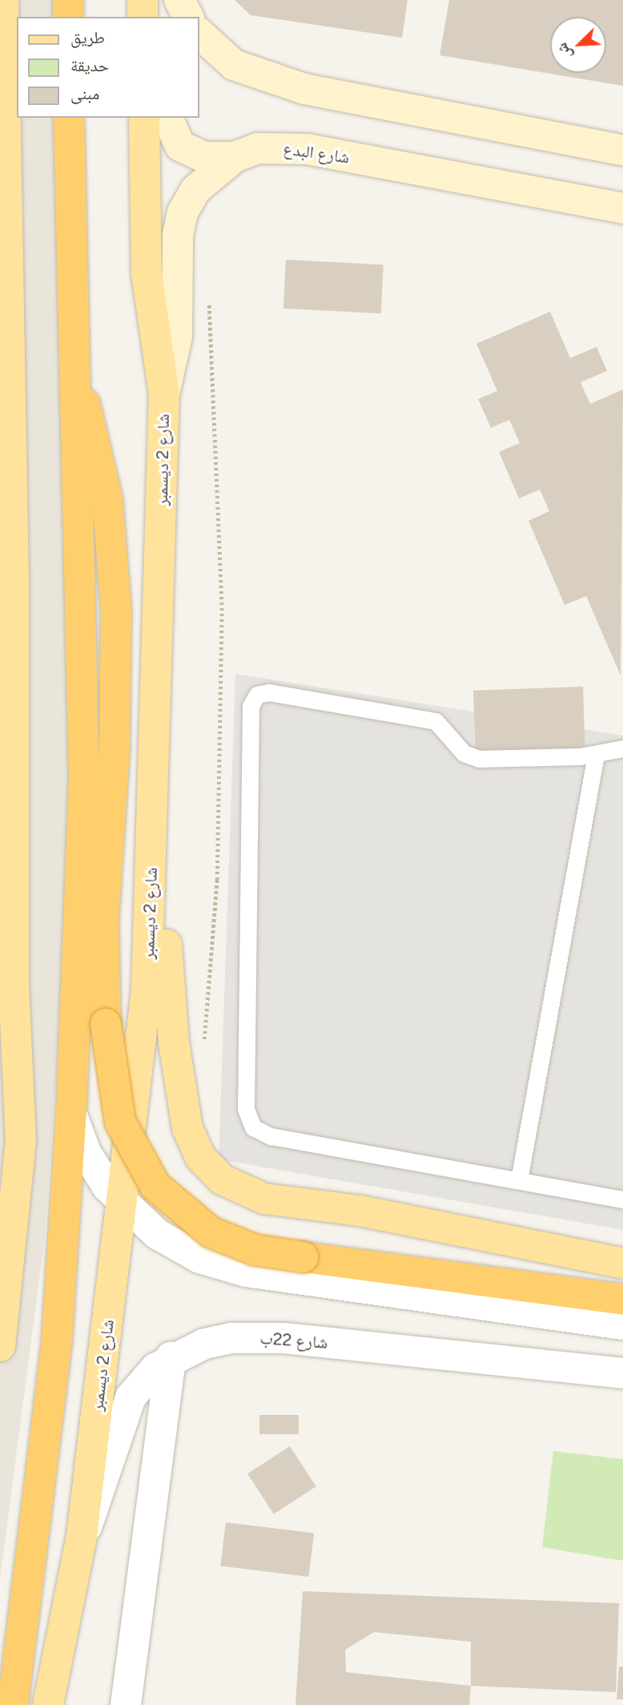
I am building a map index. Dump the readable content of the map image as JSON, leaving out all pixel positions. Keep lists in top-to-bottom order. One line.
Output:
{"streets":{"main road":["شارع البدع","شارع 2 ديسمبر"],"street":["شارع 22ب"]},"crossings":[["شارع البدع","شارع 2 ديسمبر"],["شارع 2 ديسمبر","شارع 22ب"]],"legend":["طريق","حديقة","مبنى"],"north":"bottom left"}
